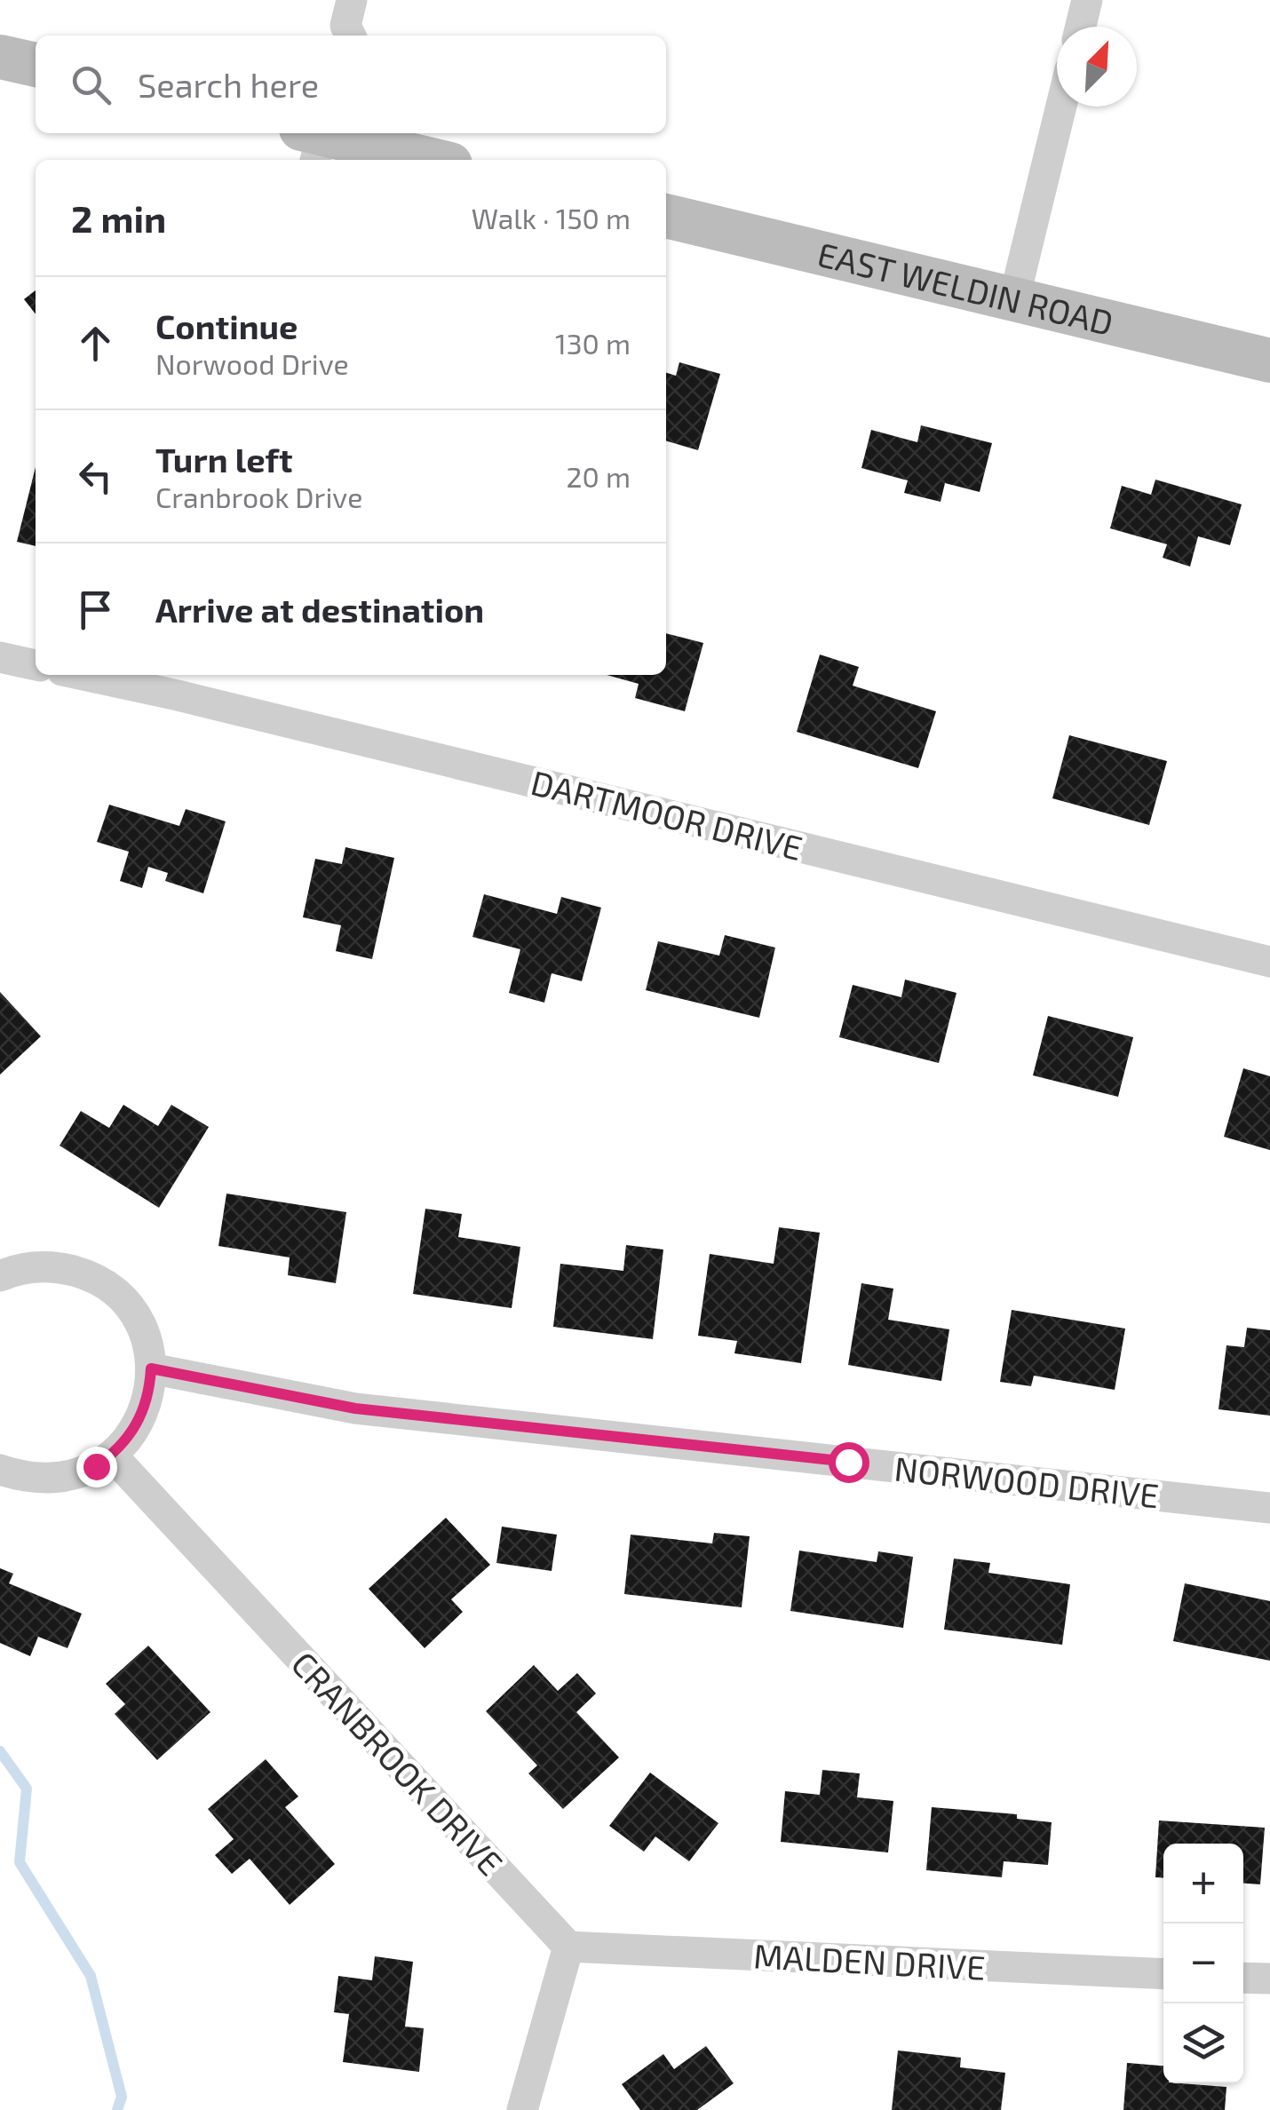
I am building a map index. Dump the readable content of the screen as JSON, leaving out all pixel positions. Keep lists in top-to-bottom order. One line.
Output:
{"streets":{"street":["EAST WELDIN ROAD","DARTMOOR DRIVE","NORWOOD DRIVE","CRANBROOK DRIVE","MALDEN DRIVE"]},"crossings":[["CRANBROOK DRIVE","MALDEN DRIVE"]],"north":"top right","page":{"search":"Search here","heading":["2 min","Walk · 150 m"],"list":[["Continue","Norwood Drive","130 m"],["Turn left","Cranbrook Drive","20 m"],"Arrive at destination"],"map_buttons":["+","−"]}}
